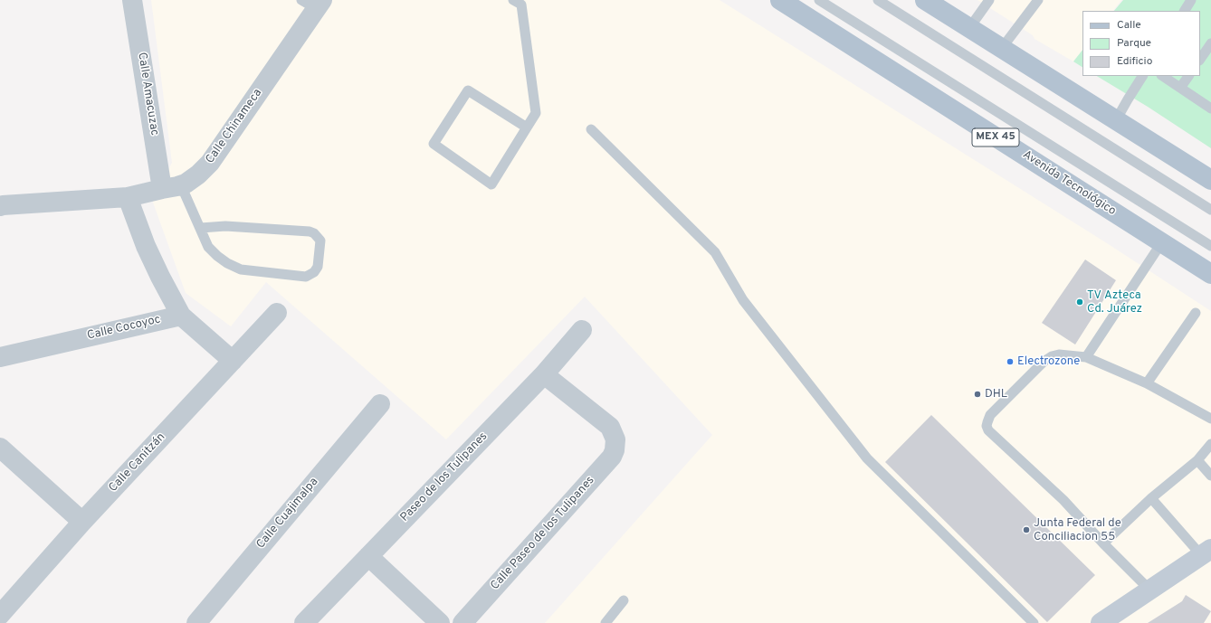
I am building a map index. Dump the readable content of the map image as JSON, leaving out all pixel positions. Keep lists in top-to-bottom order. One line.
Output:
{"streets":{"main road":["MEX 45","Avenida Tecnológico"],"street":["Calle Amacuzac","Calle Chinameca","Calle Cocoyoc","Calle Canitzán","Paseo de los Tulipanes","Calle Cuajimalpa","Calle Paseo de los Tulipanes"]},"crossings":[["Calle Amacuzac","Calle Chinameca"],["Paseo de los Tulipanes","Calle Paseo de los Tulipanes"]],"places":["TV Azteca Cd. Juárez","Electrozone","DHL","Junta Federal de Conciliacion 55"],"legend":["Calle","Parque","Edificio"]}
